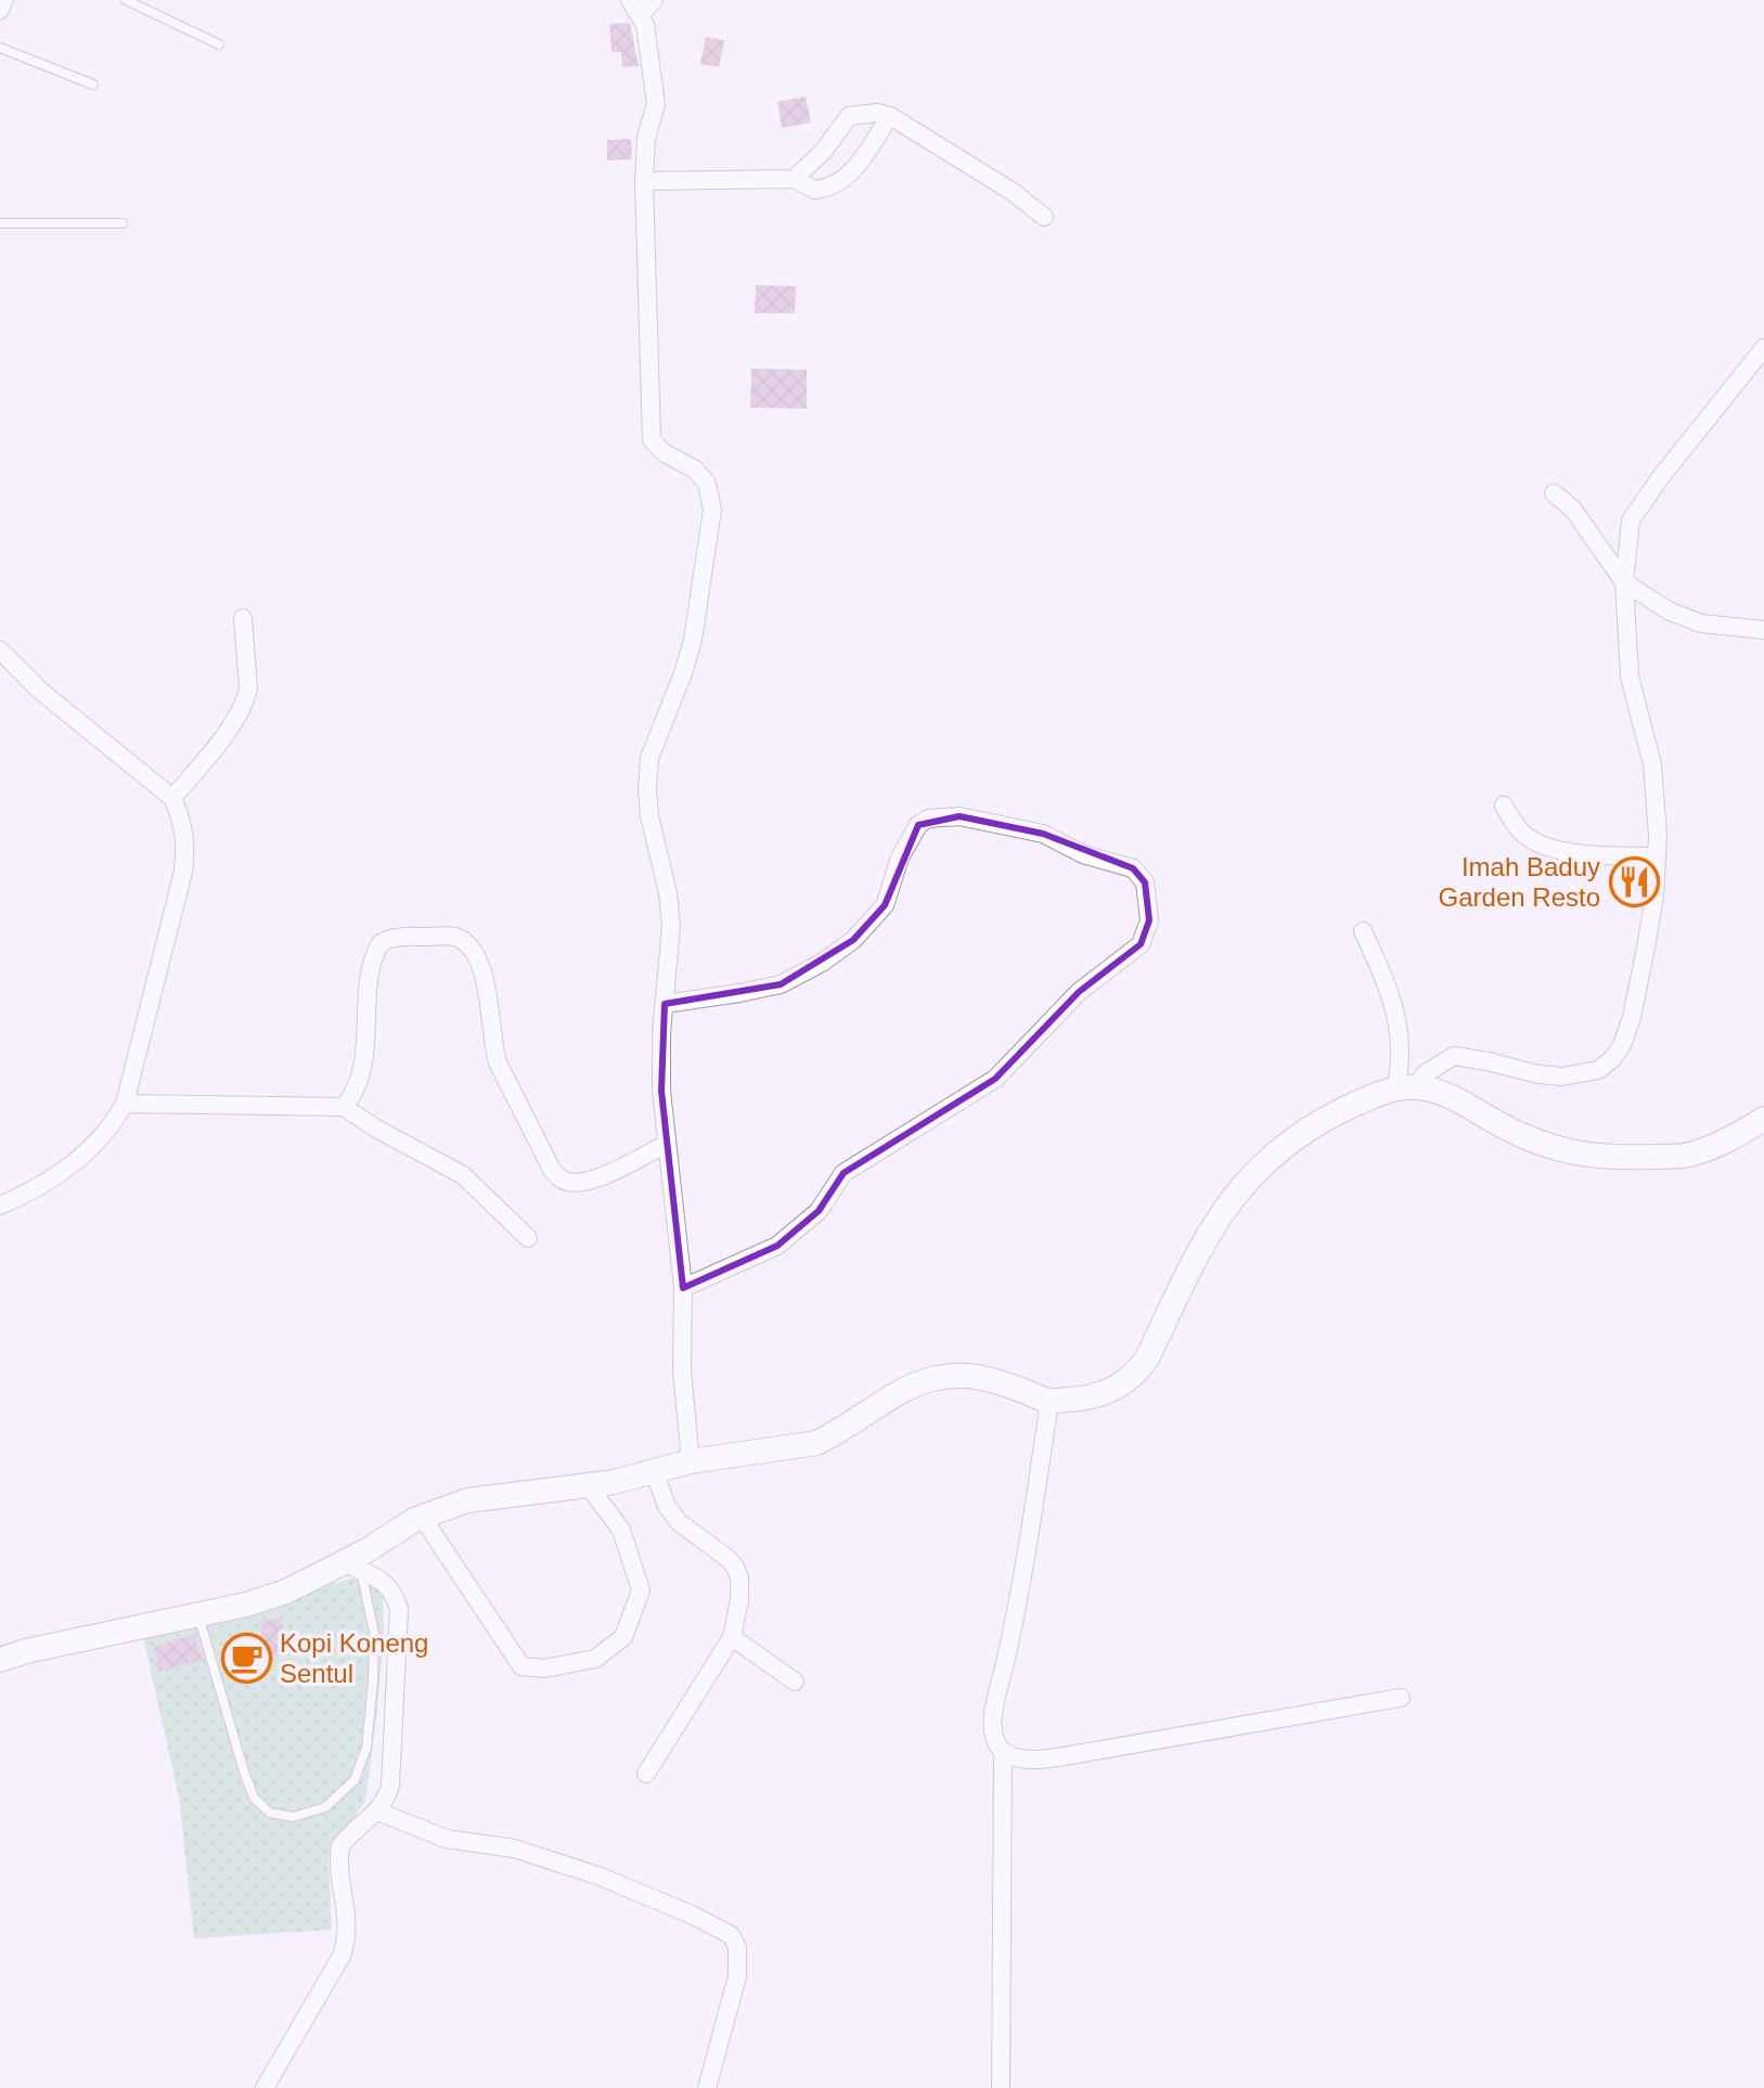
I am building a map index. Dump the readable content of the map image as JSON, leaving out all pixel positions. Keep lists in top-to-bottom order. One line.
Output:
{"places":{"restaurant":["Imah Baduy Garden Resto"],"cafe":["Kopi Koneng Sentul"]}}
